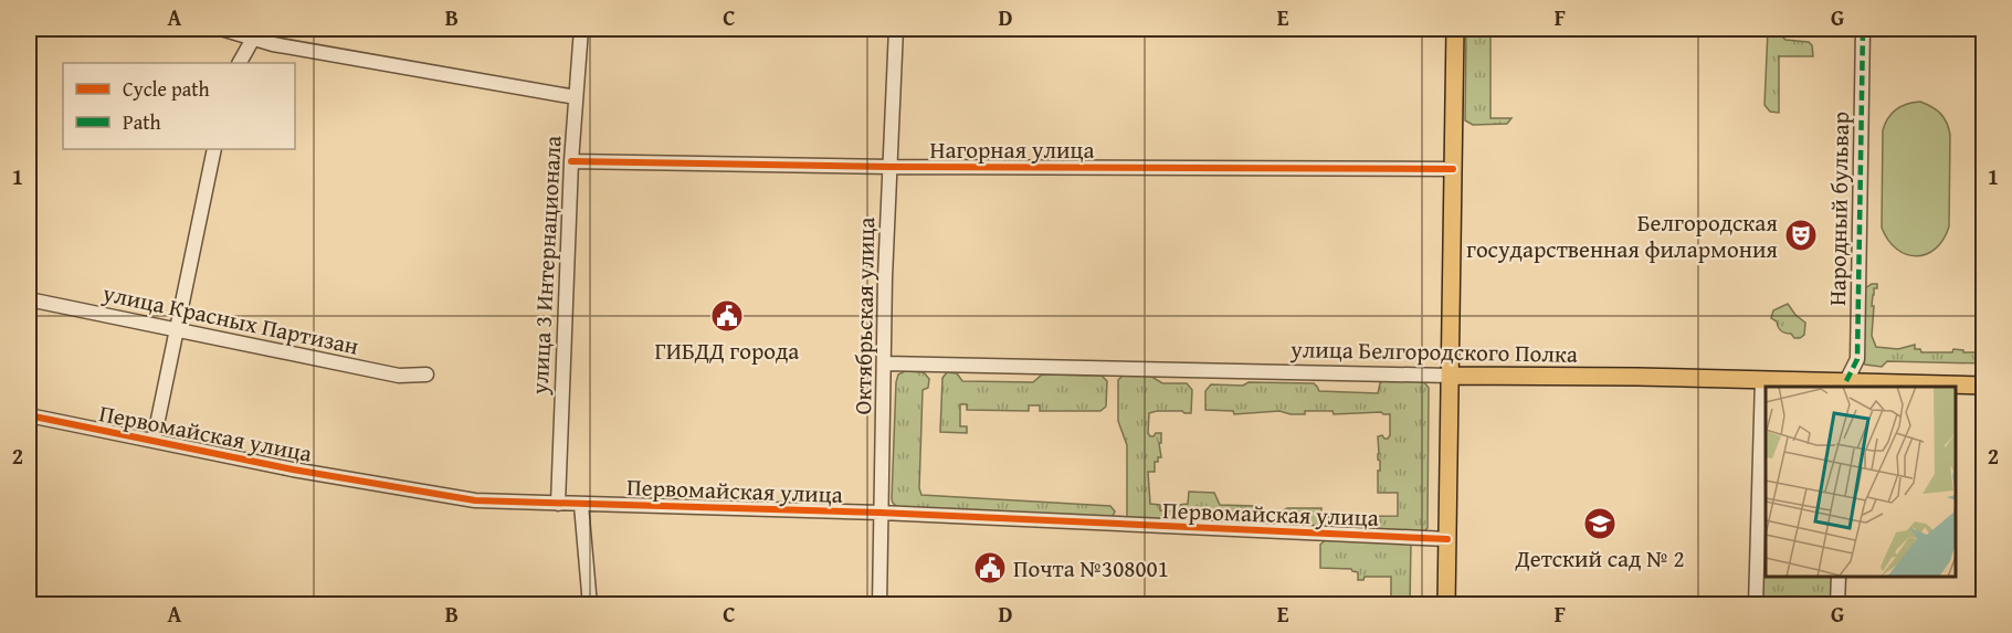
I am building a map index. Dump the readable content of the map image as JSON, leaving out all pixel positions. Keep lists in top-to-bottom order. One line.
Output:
{"streets":{"main road":["улица Белгородского Полка"],"street":["Нагорная улица","Народный бульвар","улица 3 Интернационала","Октябрьская улица","улица Красных Партизан","Первомайская улица"]},"crossings":[["Нагорная улица","улица 3 Интернационала"],["Нагорная улица","Октябрьская улица"],["Народный бульвар","улица Белгородского Полка"],["улица 3 Интернационала","Первомайская улица"],["Октябрьская улица","улица Белгородского Полка"],["Октябрьская улица","Первомайская улица"]],"places":{"theatre":["Белгородская государственная филармония"],"public building":["ГИБДД города","Почта №308001"],"school or university":["Детский сад № 2"]},"legend":["Cycle path","Path"],"grid":{"columns":["A","B","C","D","E","F","G"],"rows":["1","2"]}}
